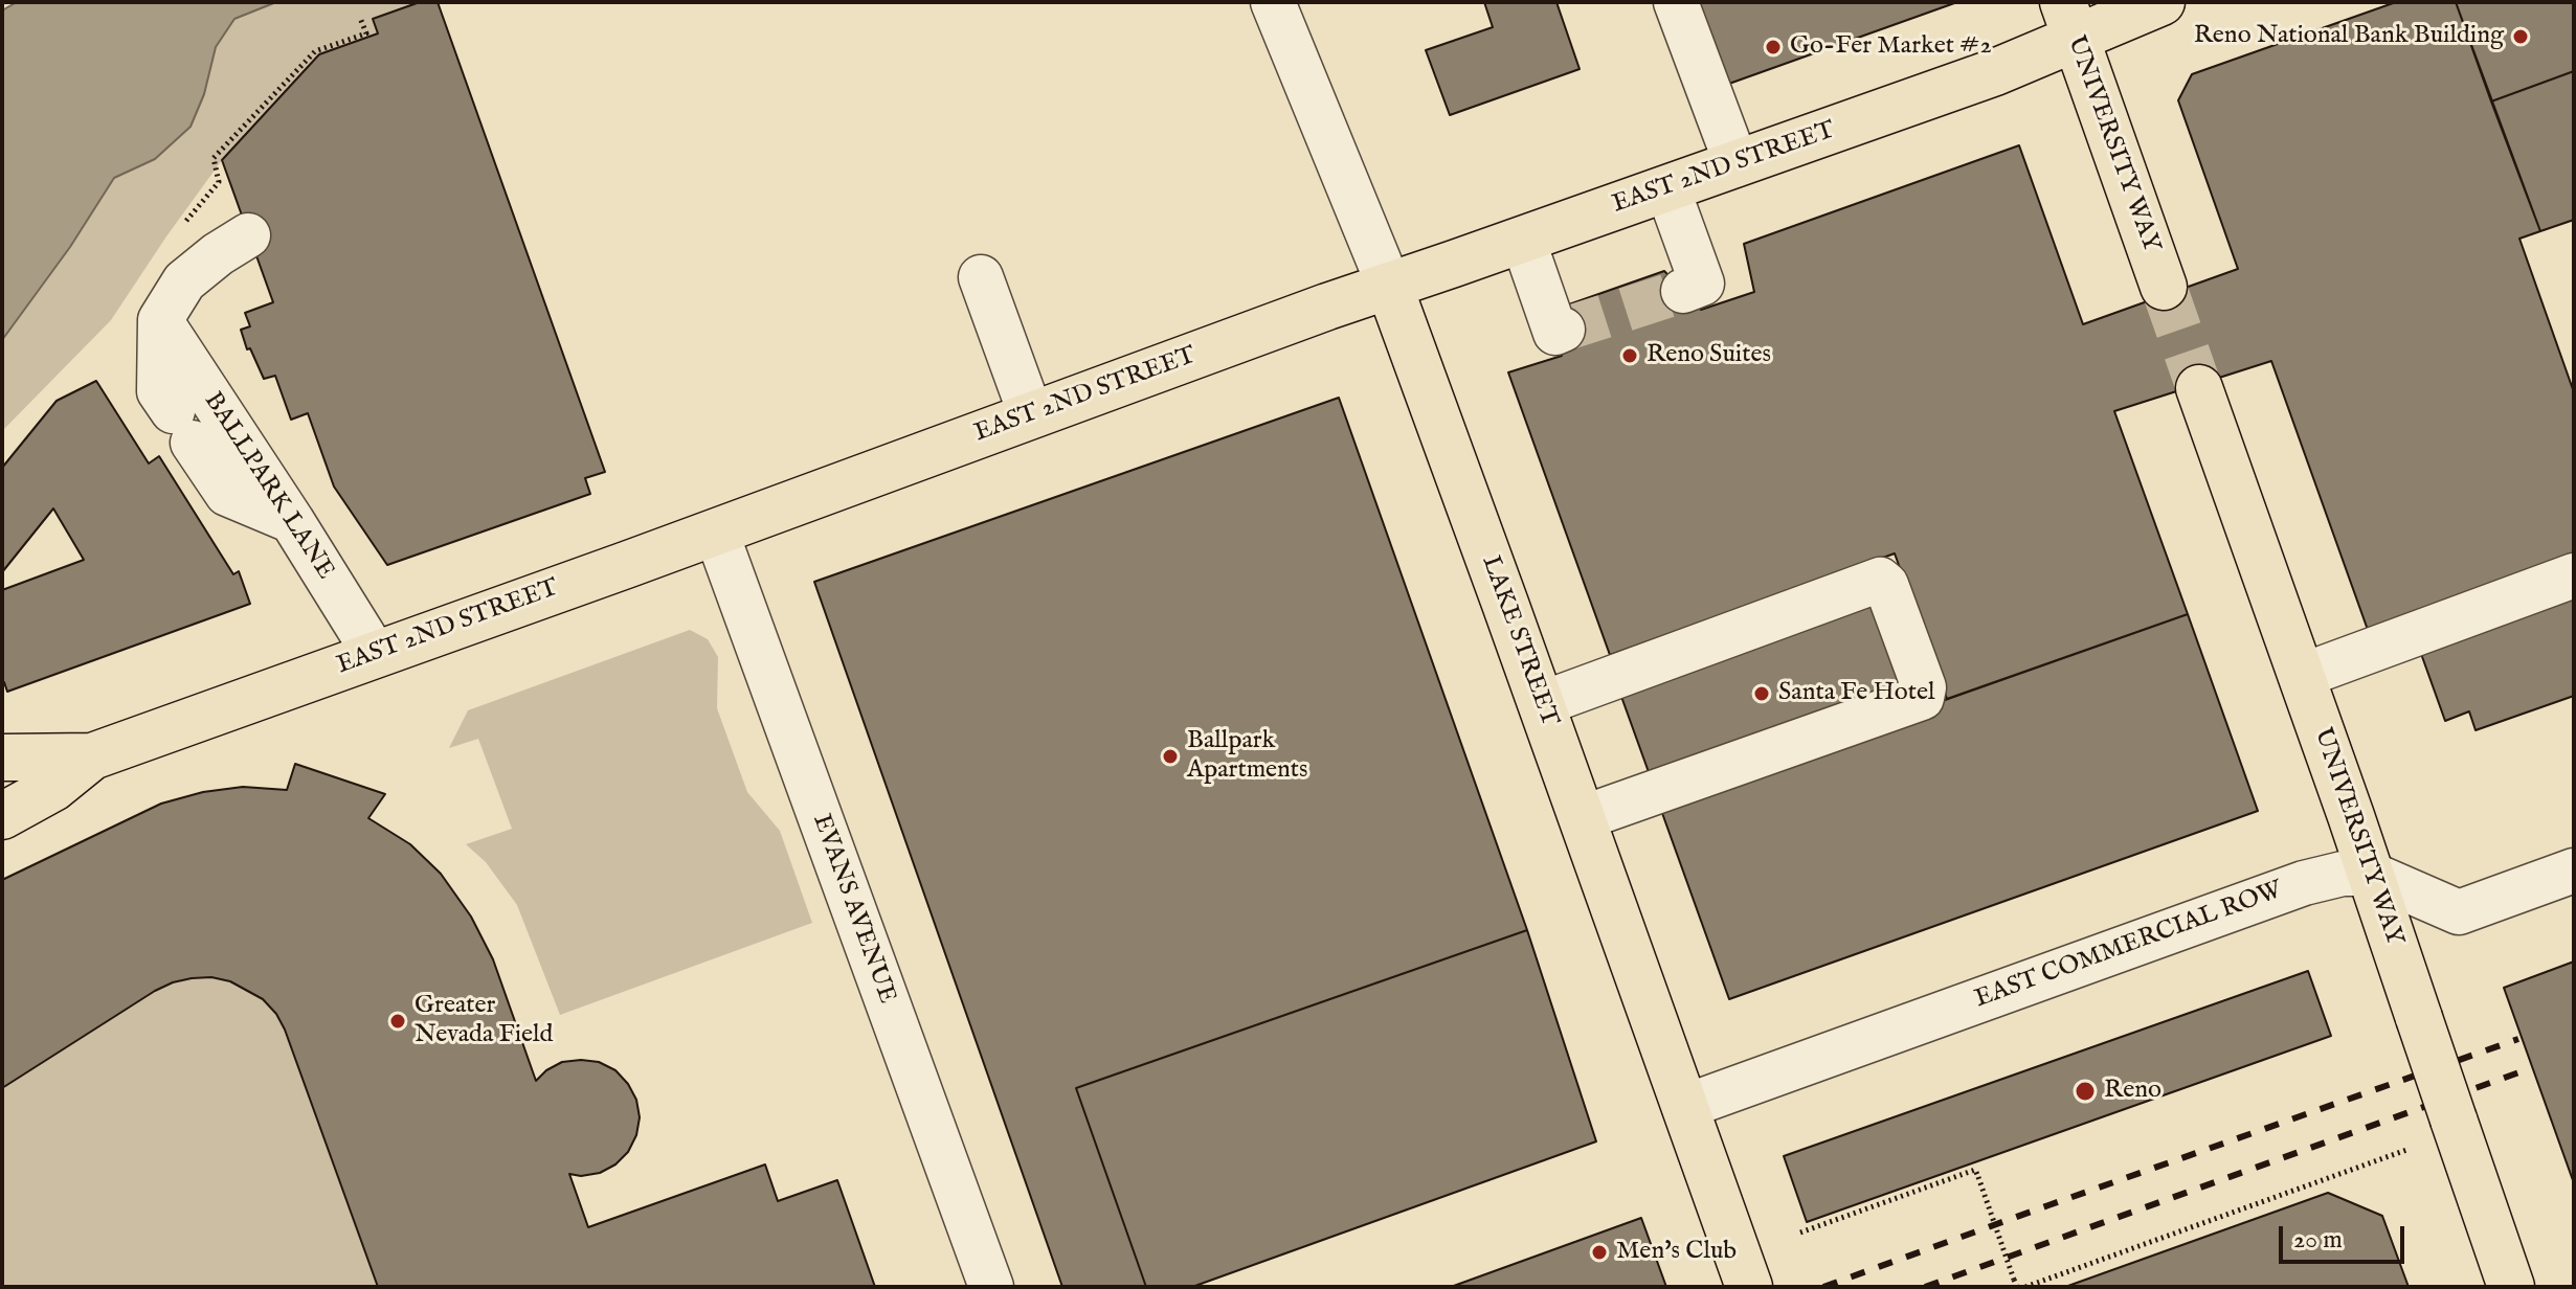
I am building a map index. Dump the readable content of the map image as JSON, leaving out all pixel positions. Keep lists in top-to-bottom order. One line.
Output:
{"streets":{"main road":["UNIVERSITY WAY","EAST 2ND STREET","LAKE STREET"],"street":["BALLPARK LANE","EVANS AVENUE","EAST COMMERCIAL ROW"]},"crossings":[["UNIVERSITY WAY","EAST 2ND STREET"],["UNIVERSITY WAY","EAST COMMERCIAL ROW"],["EAST 2ND STREET","BALLPARK LANE"],["EAST 2ND STREET","LAKE STREET"],["EAST 2ND STREET","EVANS AVENUE"],["LAKE STREET","EAST COMMERCIAL ROW"]],"places":["Reno National Bank Building","Go-Fer Market #2","Reno Suites","Santa Fe Hotel","Ballpark Apartments","Greater Nevada Field","Reno","Men's Club"],"scale_bar":"20 m"}
